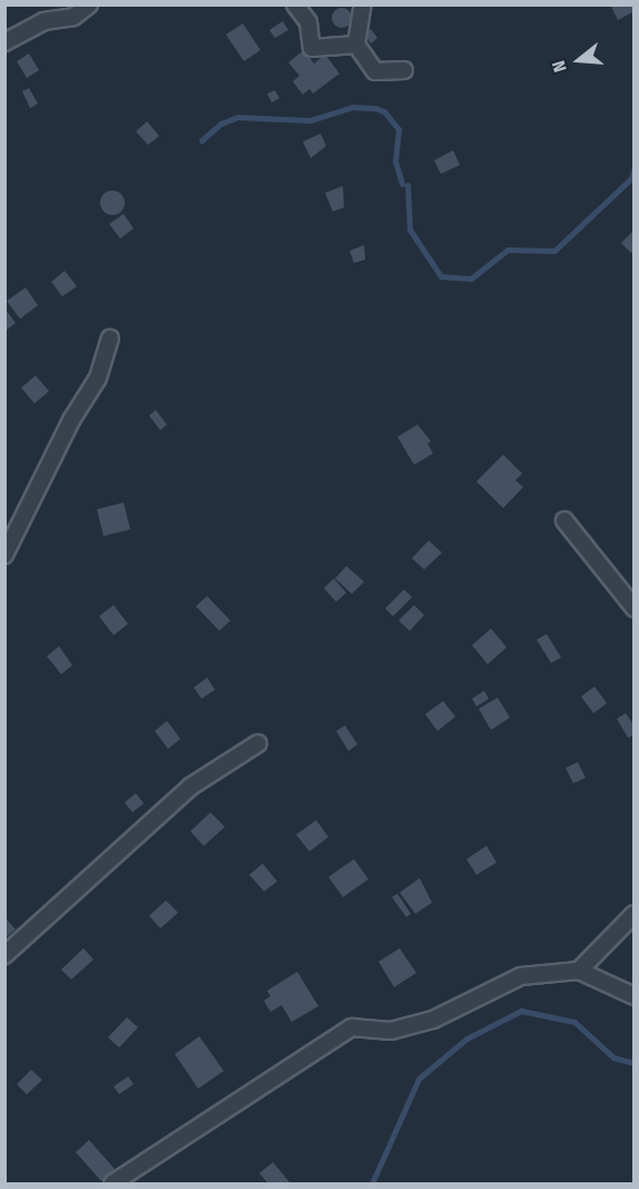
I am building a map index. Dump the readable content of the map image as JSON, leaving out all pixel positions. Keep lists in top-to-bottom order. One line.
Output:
{"north":"left"}
